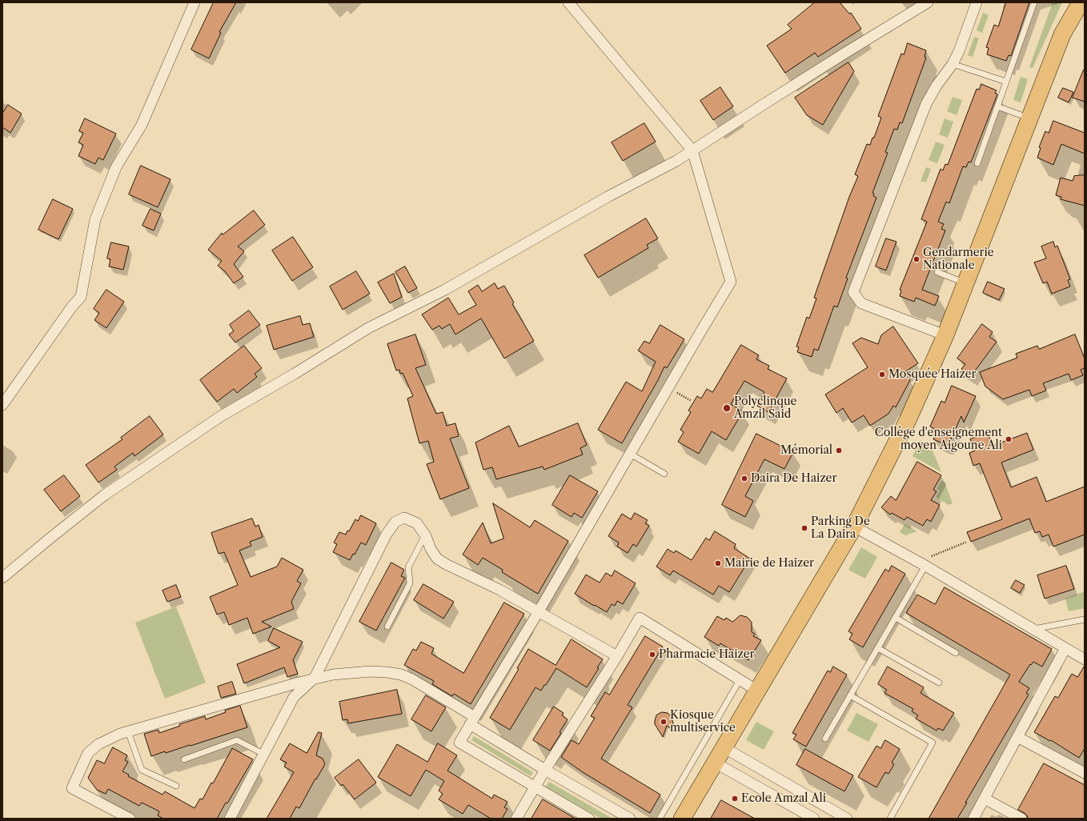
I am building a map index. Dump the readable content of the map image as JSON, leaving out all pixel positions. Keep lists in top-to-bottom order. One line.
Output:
{"places":["Gendarmerie Nationale","Mosquée Haizer","Polyclinque Amzil Said","Collège d'enseignement moyen Aigoune Ali","Mémorial","Daira De Haizer","Parking De La Daira","Mairie de Haizer","Pharmacie Haizer","Kiosque multiservice","Ecole Amzal Ali"]}
